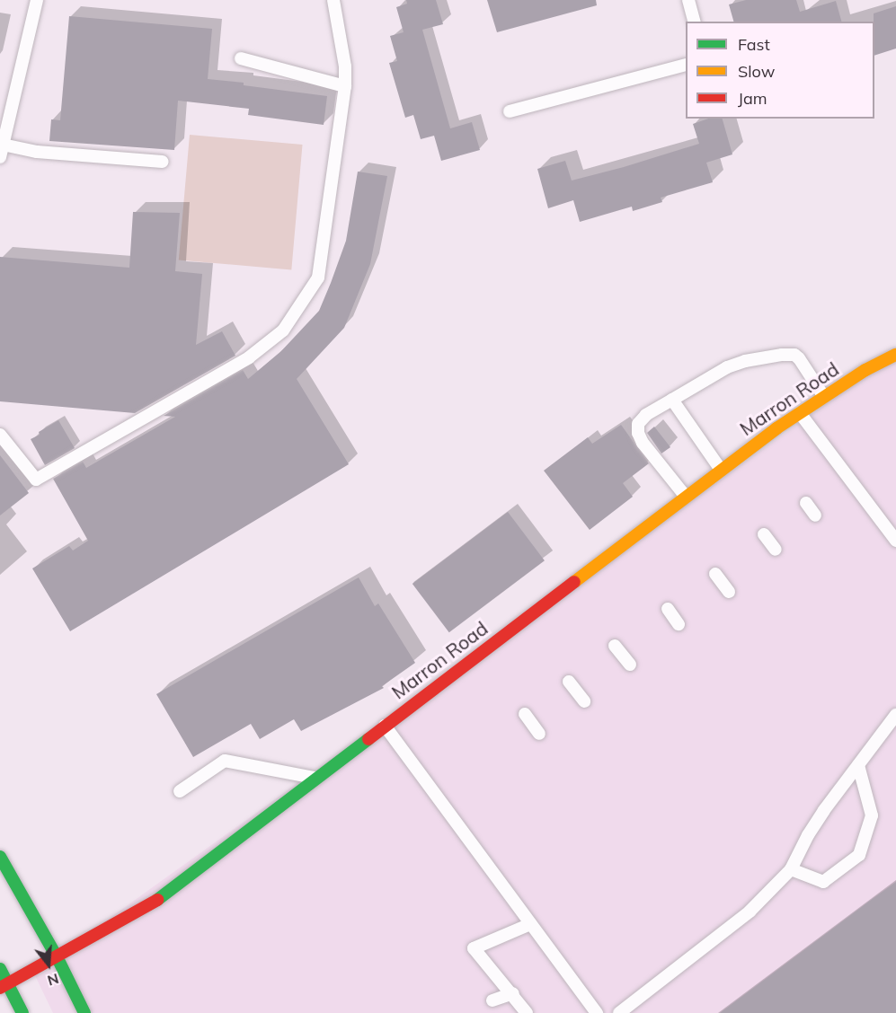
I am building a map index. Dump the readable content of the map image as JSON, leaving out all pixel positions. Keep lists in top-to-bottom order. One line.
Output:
{"streets":{"main road":["Marron Road"]},"legend":["Fast","Slow","Jam"],"north":"bottom"}
